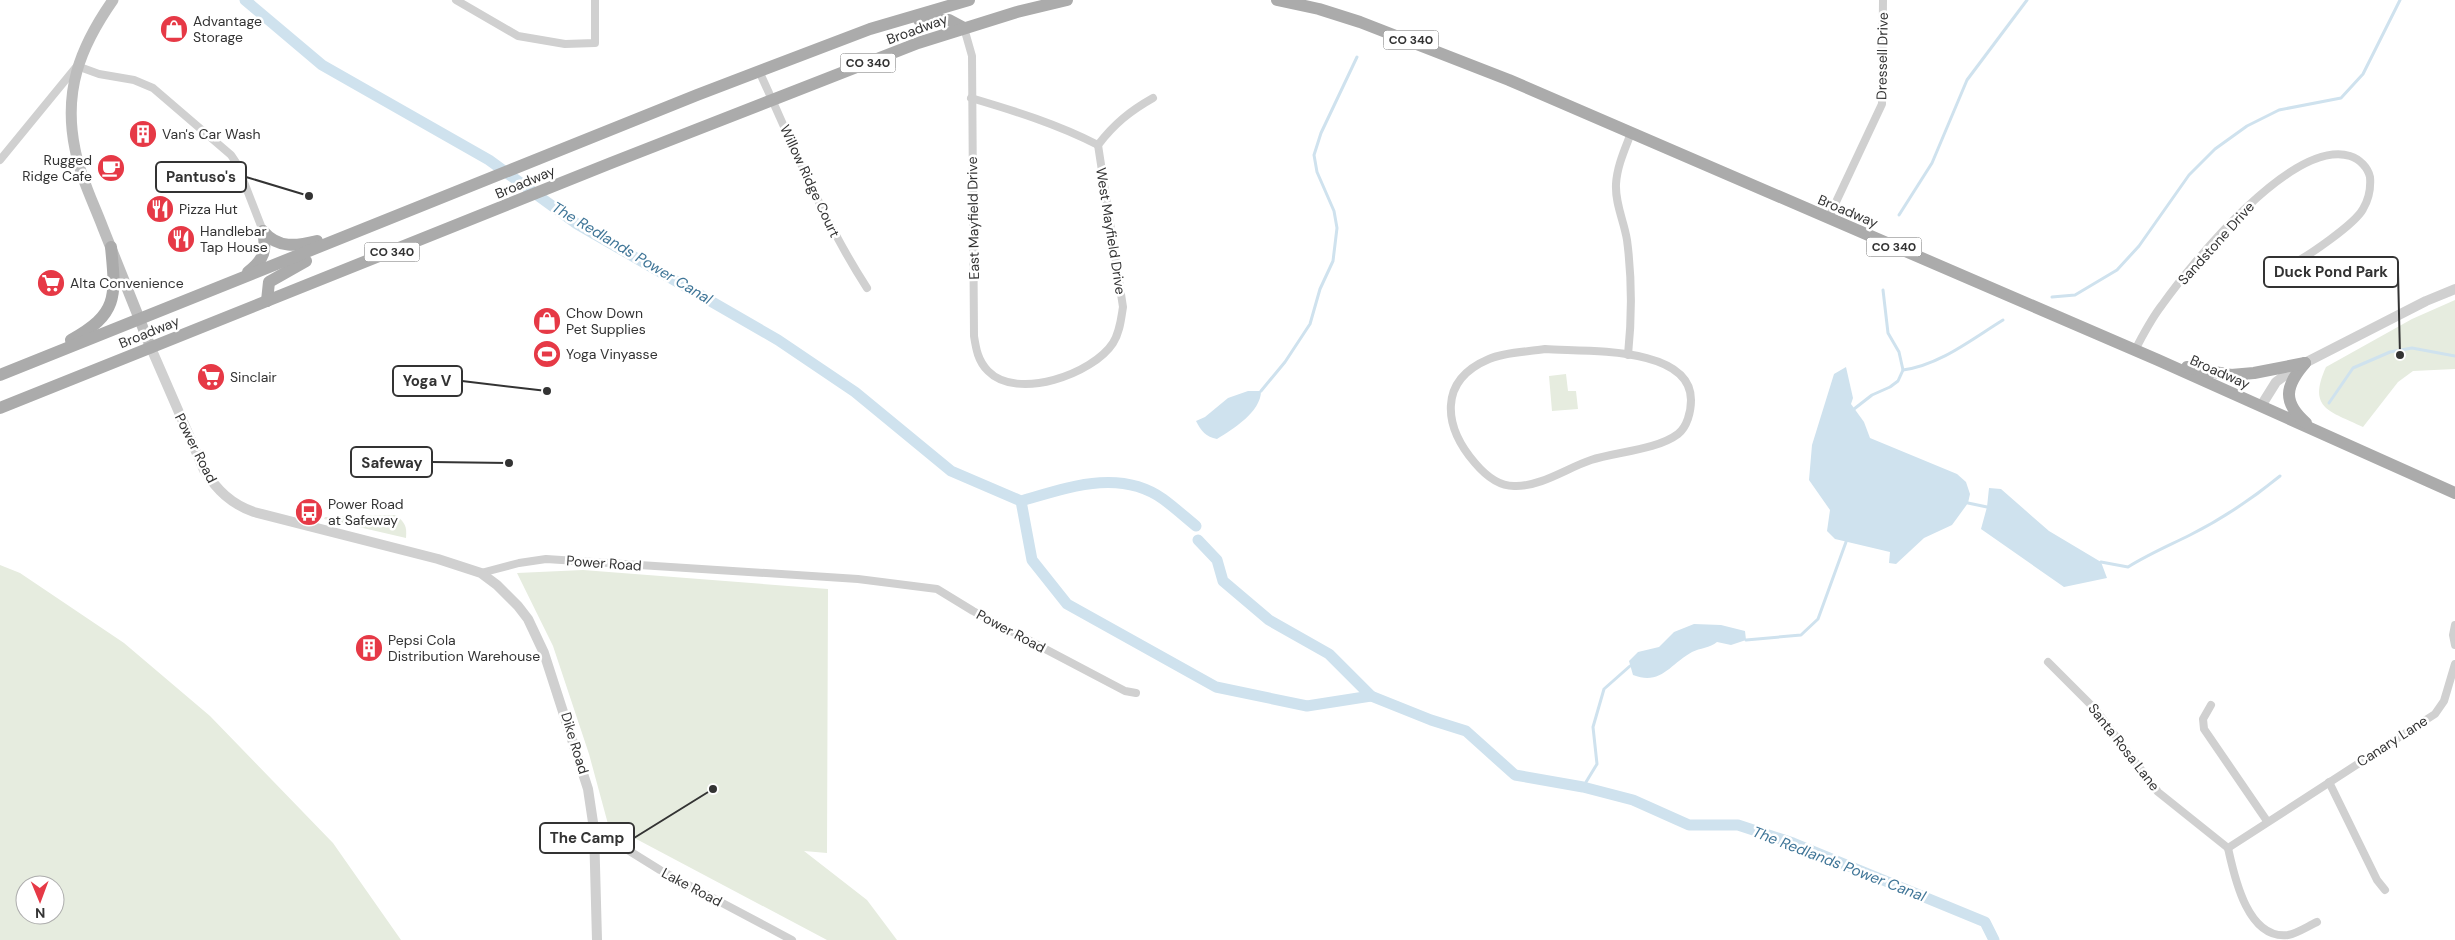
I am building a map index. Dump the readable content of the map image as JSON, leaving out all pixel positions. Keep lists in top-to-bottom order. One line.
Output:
{"streets":{"main road":["Broadway","CO 340"],"street":["Dressell Drive","Willow Ridge Court","East Mayfield Drive","West Mayfield Drive","Sandstone Drive","Power Road","Canary Lane","Dike Road","Santa Rosa Lane","Lake Road"]},"crossings":[["Broadway","Dressell Drive"],["Broadway","Willow Ridge Court"],["Broadway","East Mayfield Drive"],["Broadway","Sandstone Drive"],["Broadway","Power Road"],["East Mayfield Drive","West Mayfield Drive"],["Power Road","Dike Road"],["Canary Lane","Santa Rosa Lane"],["Dike Road","Lake Road"]],"water":["The Redlands Power Canal"],"places":{"shop":["Advantage Storage","Chow Down Pet Supplies"],"building":["Van's Car Wash","Pepsi Cola Distribution Warehouse"],"cafe":["Rugged Ridge Cafe"],"other":["Pantuso's","Duck Pond Park","Yoga V","Safeway","The Camp"],"restaurant":["Pizza Hut","Handlebar Tap House"],"supermarket":["Alta Convenience","Sinclair"],"sports":["Yoga Vinyasse"],"bus stop":["Power Road at Safeway"]},"north":"bottom"}
